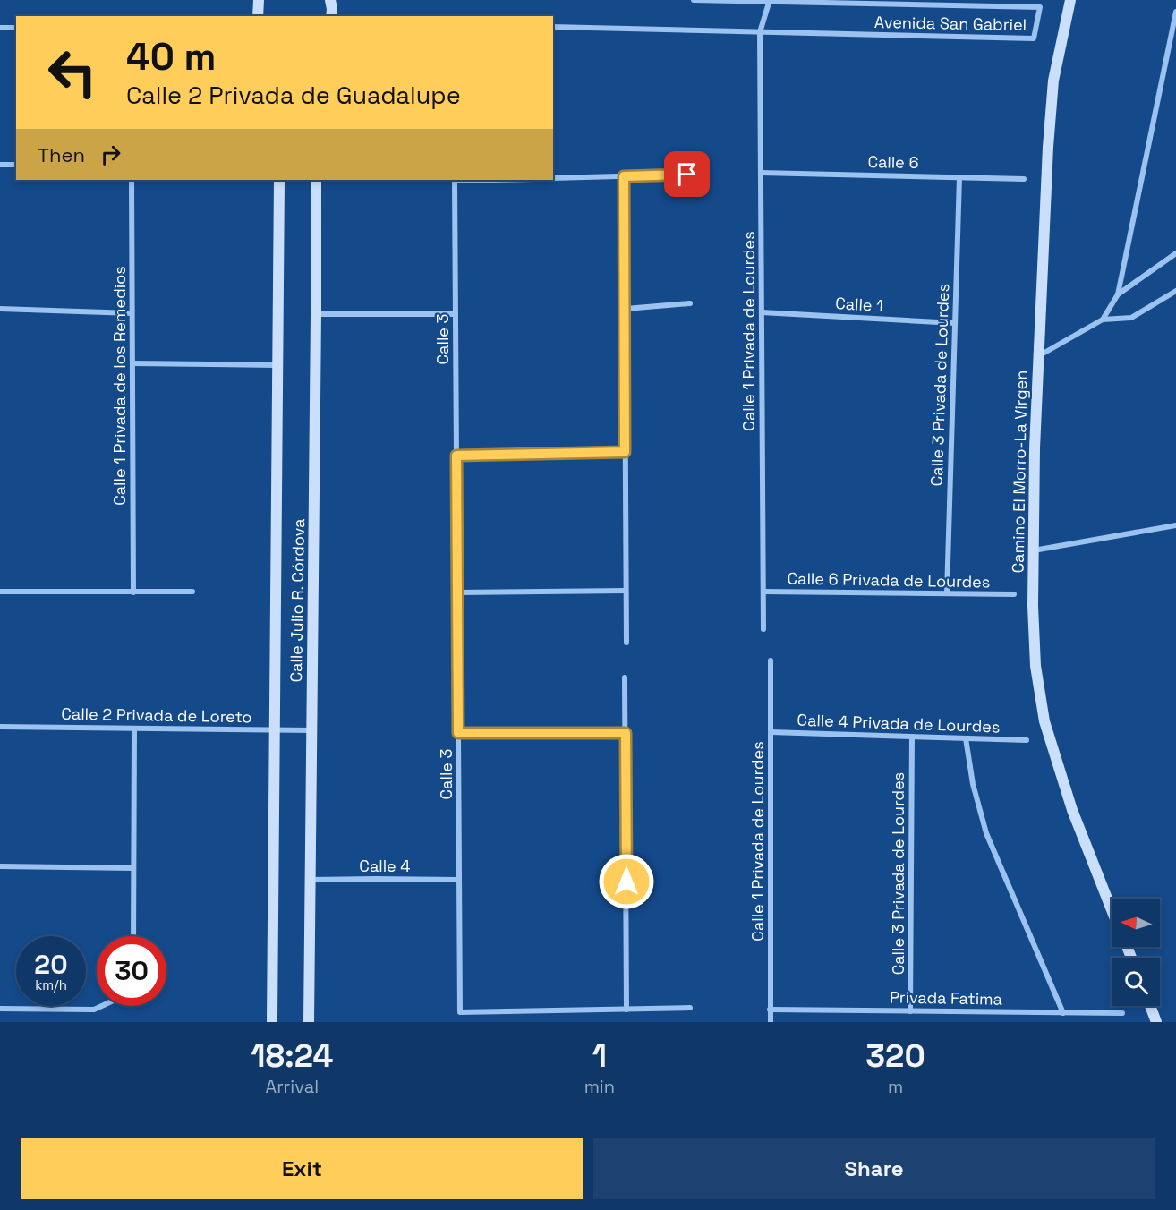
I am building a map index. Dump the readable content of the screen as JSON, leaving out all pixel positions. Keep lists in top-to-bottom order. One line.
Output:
{"streets":{"street":["Avenida San Gabriel","Calle 6","Calle 1","Calle 1 Privada de Lourdes","Calle 3","Calle 3 Privada de Lourdes","Calle 1 Privada de los Remedios","Camino El Morro-La Virgen","Calle 6 Privada de Lourdes","Calle Julio R. Córdova","Calle 2 Privada de Loreto","Calle 4 Privada de Lourdes","Calle 4","Privada Fatima"]},"crossings":[["Avenida San Gabriel","Calle 1 Privada de Lourdes"],["Calle 6","Calle 1 Privada de Lourdes"],["Calle 6","Calle 3 Privada de Lourdes"],["Calle 1","Calle 1 Privada de Lourdes"],["Calle 1","Calle 3 Privada de Lourdes"],["Calle 1 Privada de Lourdes","Calle 6 Privada de Lourdes"],["Calle 1 Privada de Lourdes","Calle 4 Privada de Lourdes"],["Calle 1 Privada de Lourdes","Privada Fatima"],["Calle 3","Calle 4"],["Calle 3 Privada de Lourdes","Calle 6 Privada de Lourdes"],["Calle 3 Privada de Lourdes","Calle 4 Privada de Lourdes"],["Calle 3 Privada de Lourdes","Privada Fatima"],["Calle Julio R. Córdova","Calle 2 Privada de Loreto"],["Calle Julio R. Córdova","Calle 4"]],"north":"left","page":{"turn":["40 m","Calle 2 Privada de Guadalupe"],"then":"Then","speed":"20 km/h","limit":"30","eta":["18:24","Arrival","1","min","320","m"],"buttons":["Exit","Share"]}}
